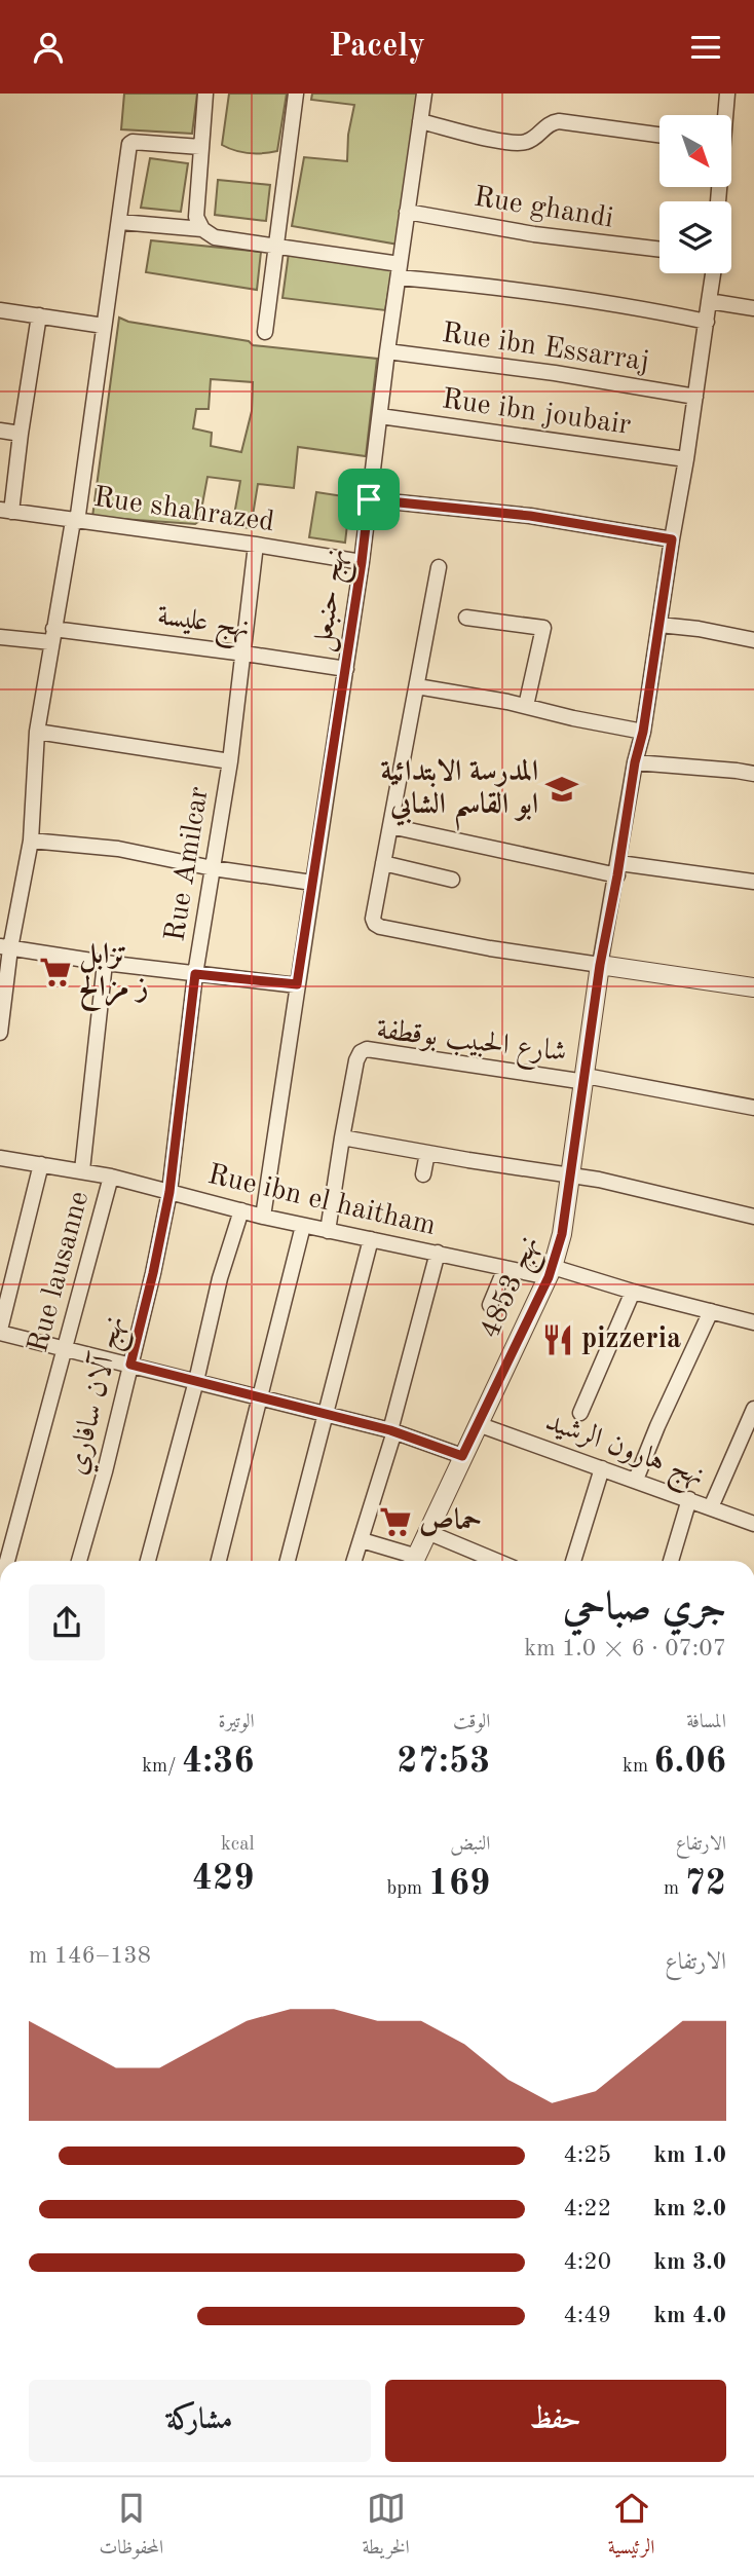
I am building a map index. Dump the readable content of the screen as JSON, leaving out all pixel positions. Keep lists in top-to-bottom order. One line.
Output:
{"streets":{"street":["Rue ghandi","Rue ibn Essarraj","Rue ibn joubair","Rue shahrazed","نهج حنبعل","نهج عليسة","Rue Amilcar","شارع الحبيب بوقطفة","Rue ibn el haitham","Rue lausanne","نهج 4853","نهج آلان سافاري","نهج هارون الرشيد"]},"crossings":[["Rue ghandi","نهج حنبعل"],["Rue ibn Essarraj","نهج حنبعل"],["Rue ibn joubair","نهج حنبعل"],["Rue shahrazed","نهج حنبعل"],["Rue shahrazed","Rue Amilcar"],["نهج حنبعل","نهج عليسة"],["نهج حنبعل","Rue ibn el haitham"],["نهج عليسة","Rue Amilcar"],["Rue Amilcar","Rue ibn el haitham"],["Rue Amilcar","نهج آلان سافاري"],["شارع الحبيب بوقطفة","Rue ibn el haitham"],["شارع الحبيب بوقطفة","نهج 4853"],["Rue ibn el haitham","Rue lausanne"],["Rue ibn el haitham","نهج 4853"],["Rue ibn el haitham","نهج آلان سافاري"],["نهج 4853","نهج هارون الرشيد"]],"places":{"school or university":["المدرسة الابتدائية ابو القاسم الشابي"],"supermarket":["تزابل ز مزالح","حماص"],"restaurant":["pizzeria"]},"north":"bottom right","page":{"header":"Pacely","heading":["جري صباحي","07:07 · 6 × 1.0 km"],"stats":[["المسافة","6.06 km"],["الوقت","27:53"],["الوتيرة","4:36 /km"],["الارتفاع","72 m"],["النبض","169 bpm"],["kcal","429"]],"chart":["الارتفاع","138–146 m"],"list":[{"name":"1.0 km","note":"4:25"},{"name":"2.0 km","note":"4:22"},{"name":"3.0 km","note":"4:20"},{"name":"4.0 km","note":"4:49"}],"buttons":["حفظ","مشاركة"],"tabs":["الرئيسية","الخريطة","المحفوظات"]}}
